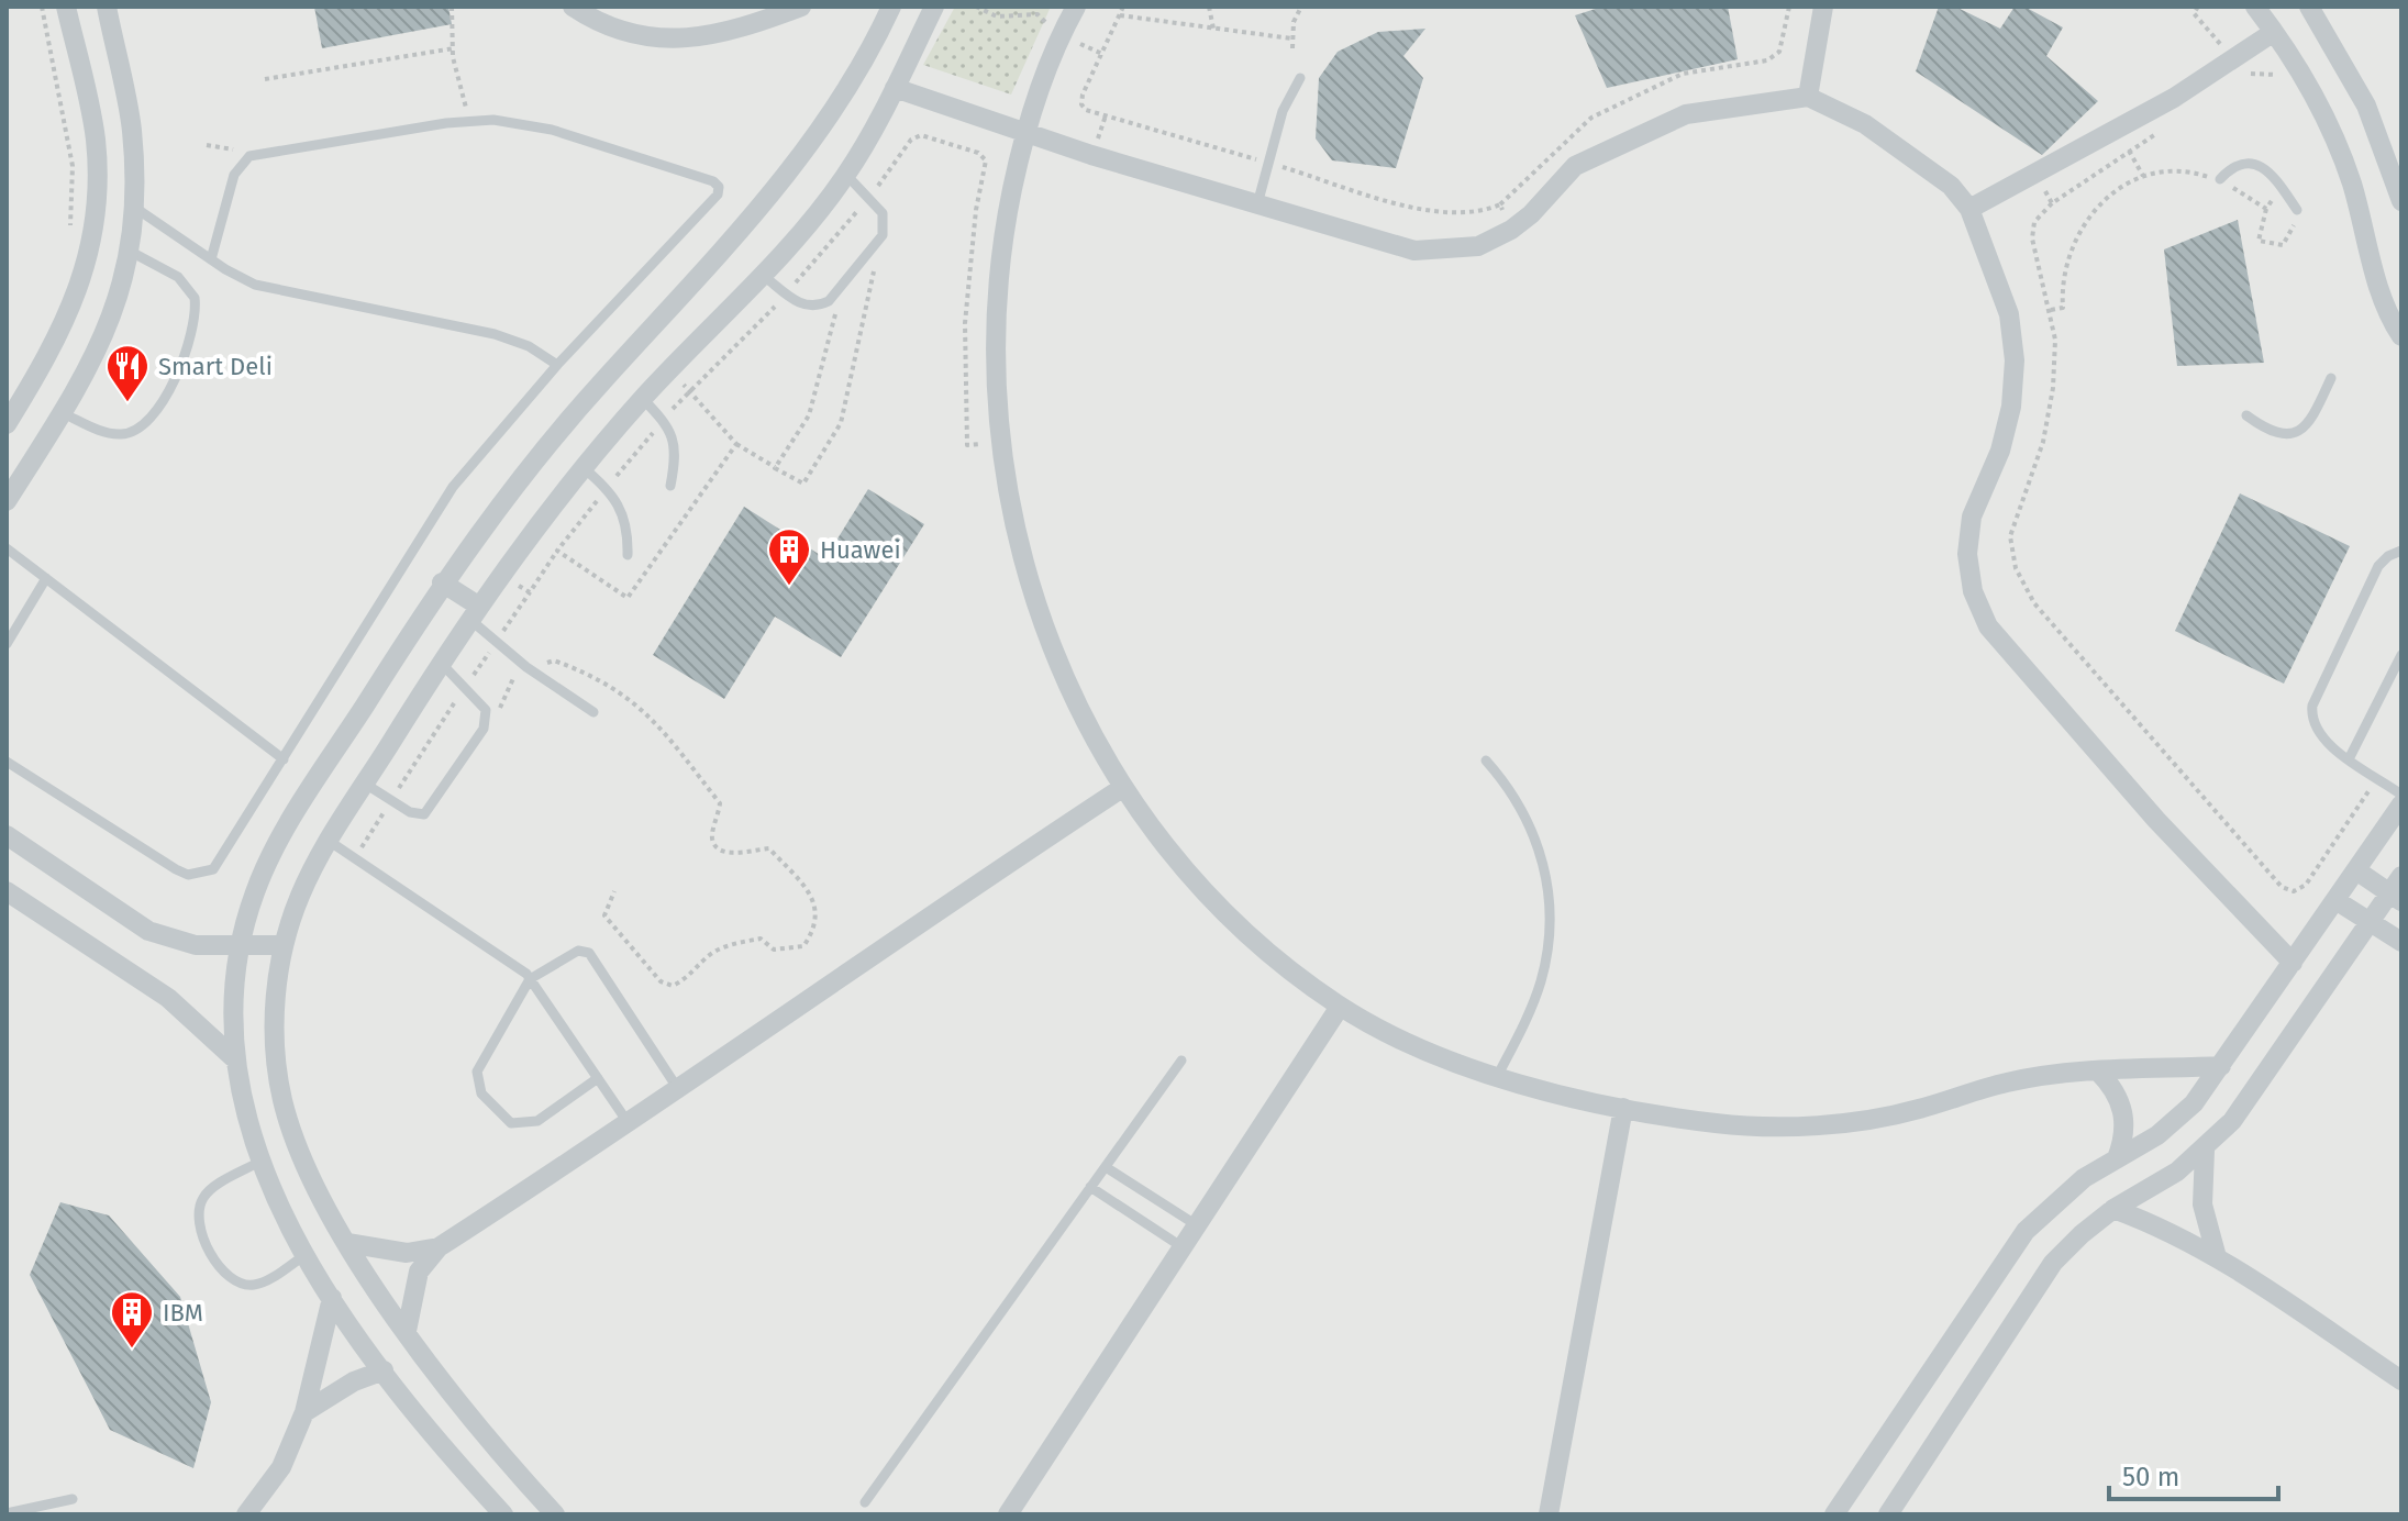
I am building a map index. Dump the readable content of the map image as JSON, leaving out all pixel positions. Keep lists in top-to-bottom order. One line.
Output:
{"places":{"restaurant":["Smart Deli"],"building":["Huawei","IBM"]},"scale_bar":"50 m"}
